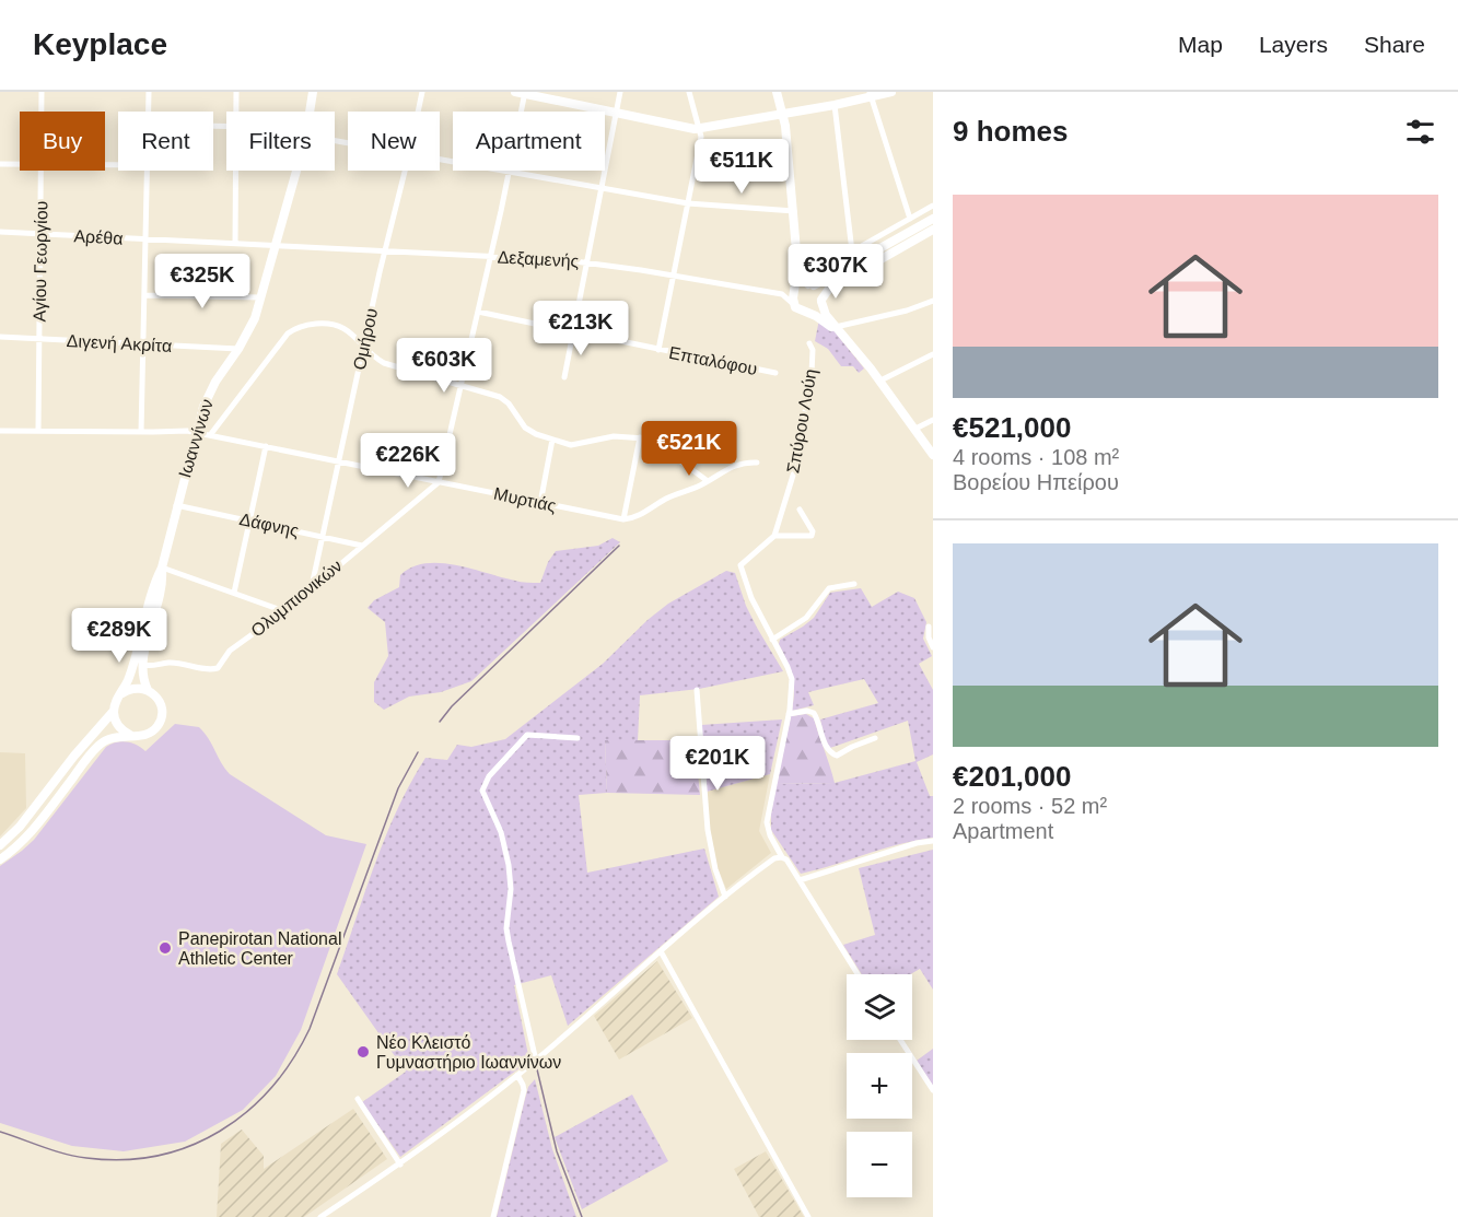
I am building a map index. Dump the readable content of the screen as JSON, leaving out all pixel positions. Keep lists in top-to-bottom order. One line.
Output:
{"streets":{"main road":["Ιωαννίνων"],"street":["Αρέθα","Δεξαμενής","Αγίου Γεωργίου","Ομήρου","Διγενή Ακρίτα","Επταλόφου","Σπύρου Λούη","Μυρτιάς","Δάφνης","Ολυμπιονικών"]},"crossings":[["Αρέθα","Δεξαμενής"],["Αρέθα","Αγίου Γεωργίου"],["Αρέθα","Ιωαννίνων"],["Δεξαμενής","Ομήρου"],["Δεξαμενής","Ιωαννίνων"],["Αγίου Γεωργίου","Διγενή Ακρίτα"],["Αγίου Γεωργίου","Μυρτιάς"],["Ομήρου","Μυρτιάς"],["Ομήρου","Δάφνης"],["Ομήρου","Ολυμπιονικών"],["Διγενή Ακρίτα","Ιωαννίνων"],["Σπύρου Λούη","Μυρτιάς"],["Ιωαννίνων","Μυρτιάς"],["Ιωαννίνων","Δάφνης"],["Μυρτιάς","Ολυμπιονικών"],["Δάφνης","Ολυμπιονικών"]],"places":["Panepirotan National Athletic Center","Νέο Κλειστό Γυμναστήριο Ιωαννίνων"],"page":{"header":"Keyplace","nav":["Map","Layers","Share"],"heading":"9 homes","chip":["Buy","Rent","Filters","New","Apartment"],"price":["€511K","€307K","€325K","€213K","€603K","€521K","€226K","€289K","€201K"],"list":[{"name":"€521,000","note":"4 rooms · 108 m² · Βορείου Ηπείρου"},{"name":"€201,000","note":"2 rooms · 52 m² · Apartment"}],"map_buttons":["+","−"]}}
